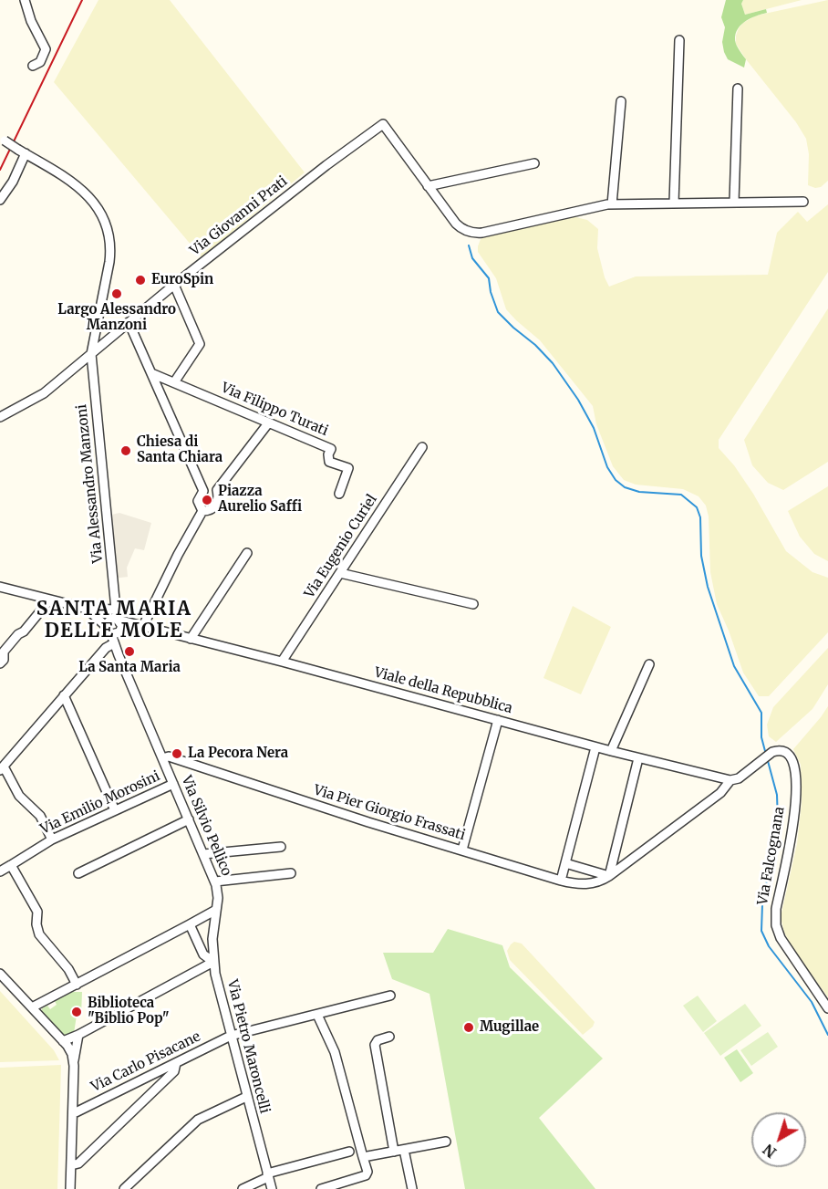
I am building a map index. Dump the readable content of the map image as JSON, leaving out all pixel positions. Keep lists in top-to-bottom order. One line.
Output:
{"streets":{"street":["Via Giovanni Prati","Via Filippo Turati","Via Alessandro Manzoni","Via Eugenio Curiel","Viale della Repubblica","Via Emilio Morosini","Via Pier Giorgio Frassati","Via Silvio Pellico","Via Falcognana","Via Pietro Maroncelli","Via Carlo Pisacane"]},"crossings":[["Via Giovanni Prati","Via Alessandro Manzoni"],["Via Alessandro Manzoni","Viale della Repubblica"],["Via Alessandro Manzoni","Via Silvio Pellico"],["Via Eugenio Curiel","Viale della Repubblica"],["Viale della Repubblica","Via Pier Giorgio Frassati"],["Viale della Repubblica","Via Silvio Pellico"],["Viale della Repubblica","Via Falcognana"],["Via Emilio Morosini","Via Silvio Pellico"],["Via Pier Giorgio Frassati","Via Silvio Pellico"],["Via Pier Giorgio Frassati","Via Falcognana"],["Via Silvio Pellico","Via Pietro Maroncelli"],["Via Pietro Maroncelli","Via Carlo Pisacane"]],"districts":["SANTA MARIA DELLE MOLE"],"places":["EuroSpin","Largo Alessandro Manzoni","Chiesa di Santa Chiara","Piazza Aurelio Saffi","La Santa Maria","La Pecora Nera","Biblioteca \"Biblio Pop\"","Mugillae"],"north":"bottom left"}
